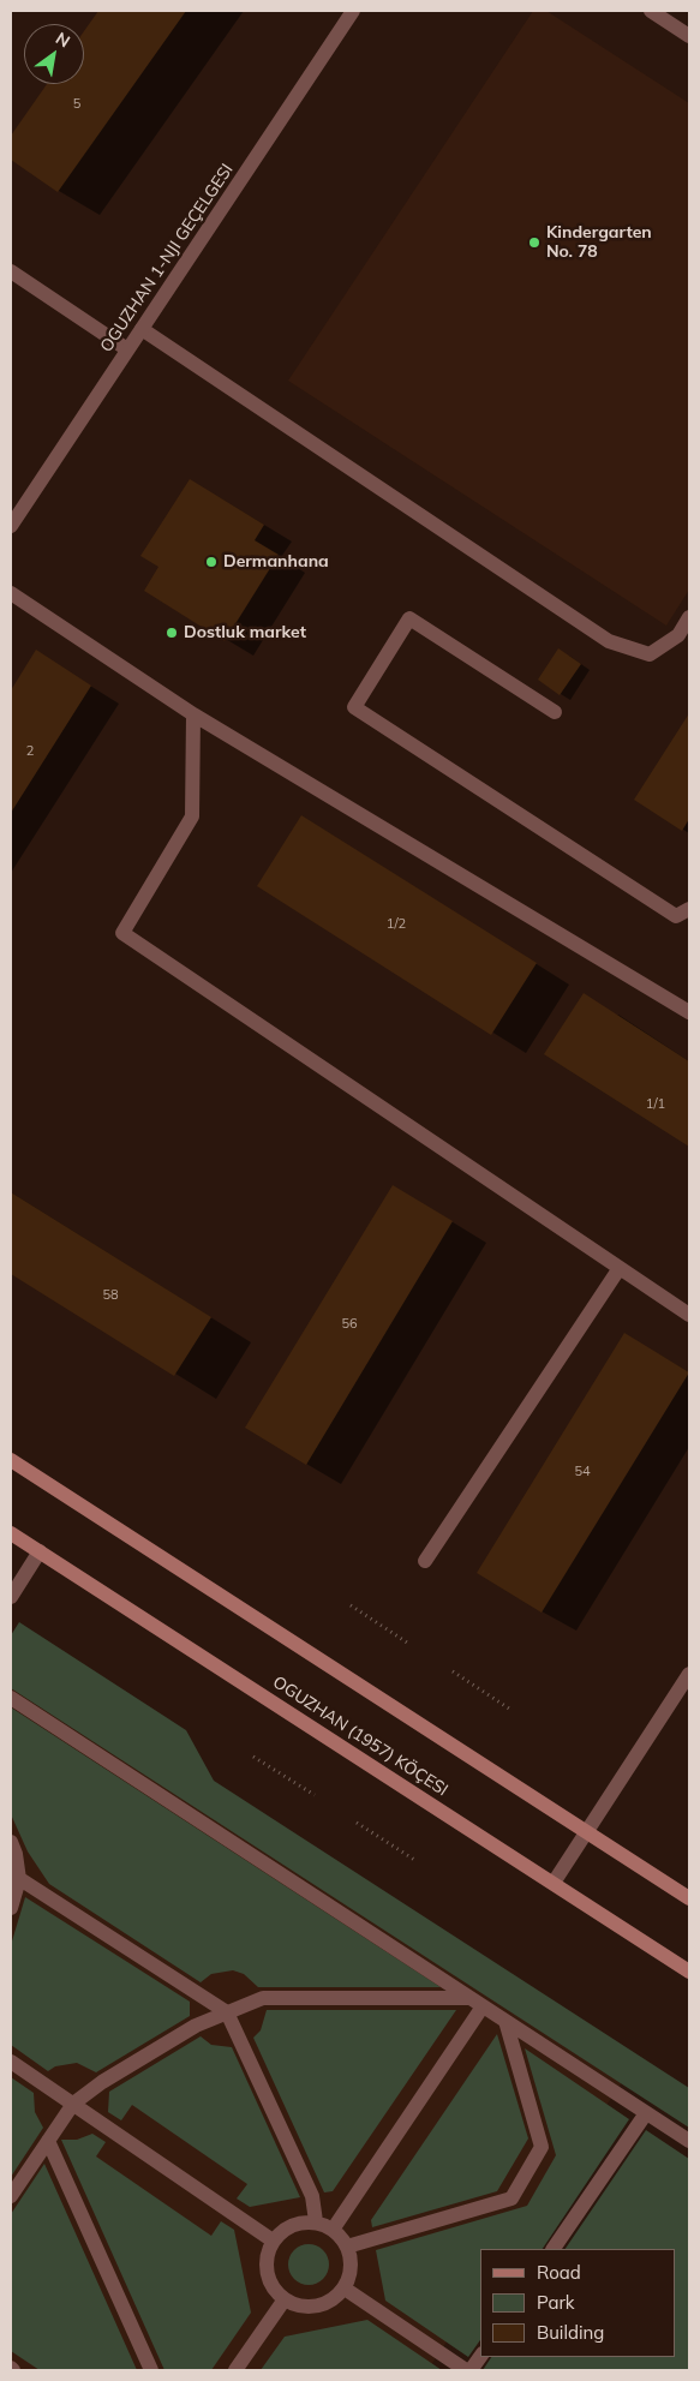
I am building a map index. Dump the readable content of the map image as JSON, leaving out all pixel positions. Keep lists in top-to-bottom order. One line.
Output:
{"streets":{"main road":["OGUZHAN (1957) KÖÇESI"],"street":["OGUZHAN 1-NJI GEÇELGESI"]},"places":["Kindergarten No. 78","Dermanhana","Dostluk market"],"house_numbers":["5","2","1/2","1/1","58","56","54"],"legend":["Road","Park","Building"],"north":"top right"}
